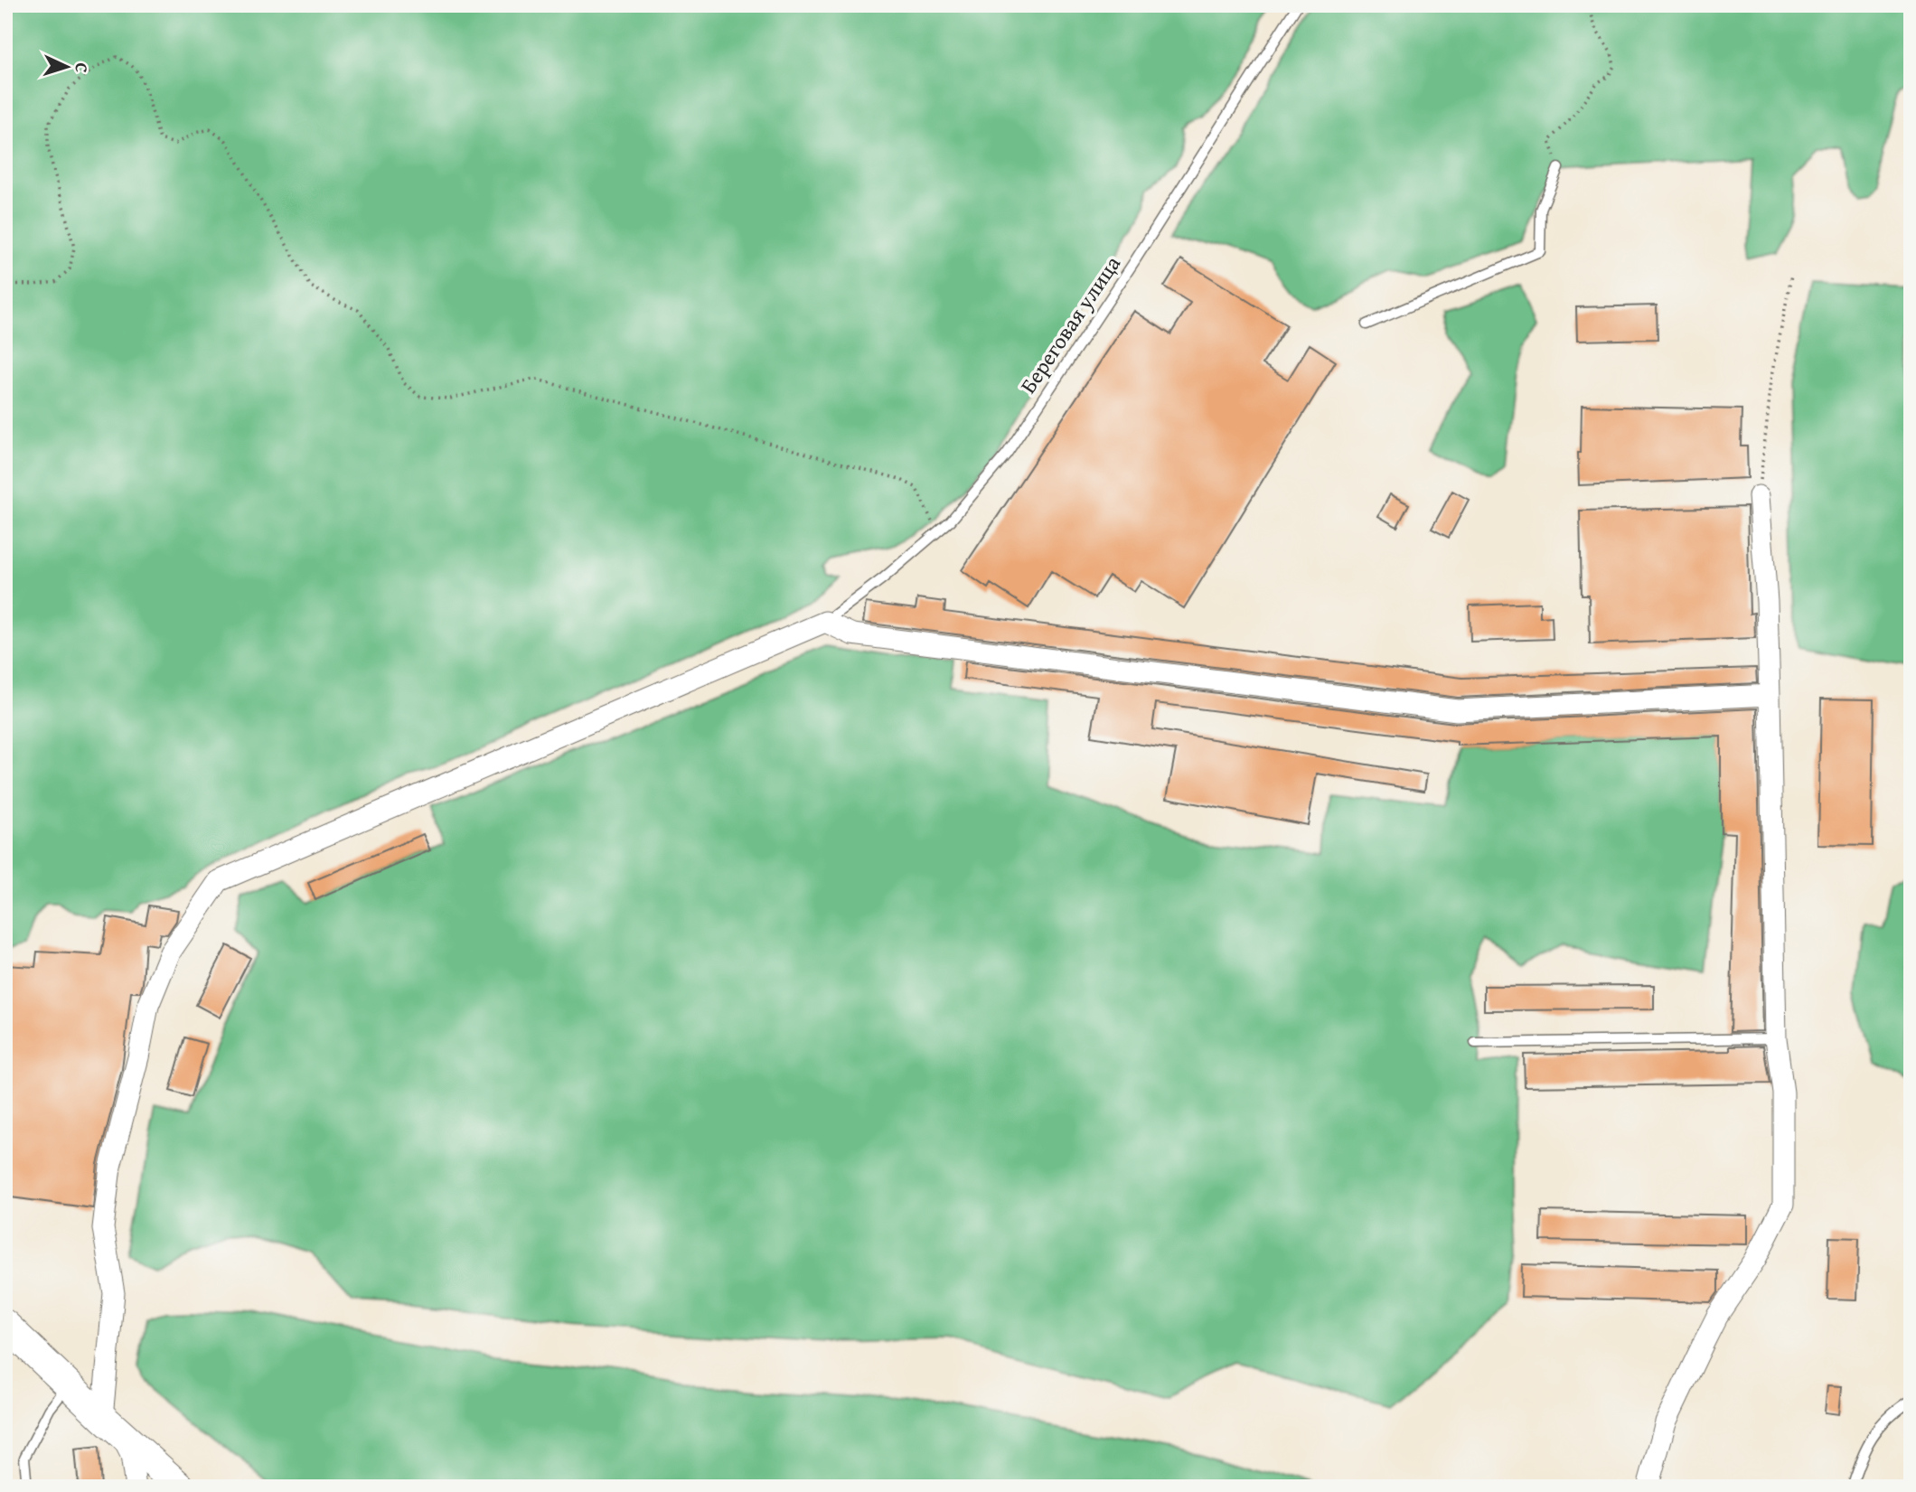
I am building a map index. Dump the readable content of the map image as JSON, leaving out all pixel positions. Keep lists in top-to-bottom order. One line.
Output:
{"streets":{"lane":["Береговая улица"]},"north":"right"}
